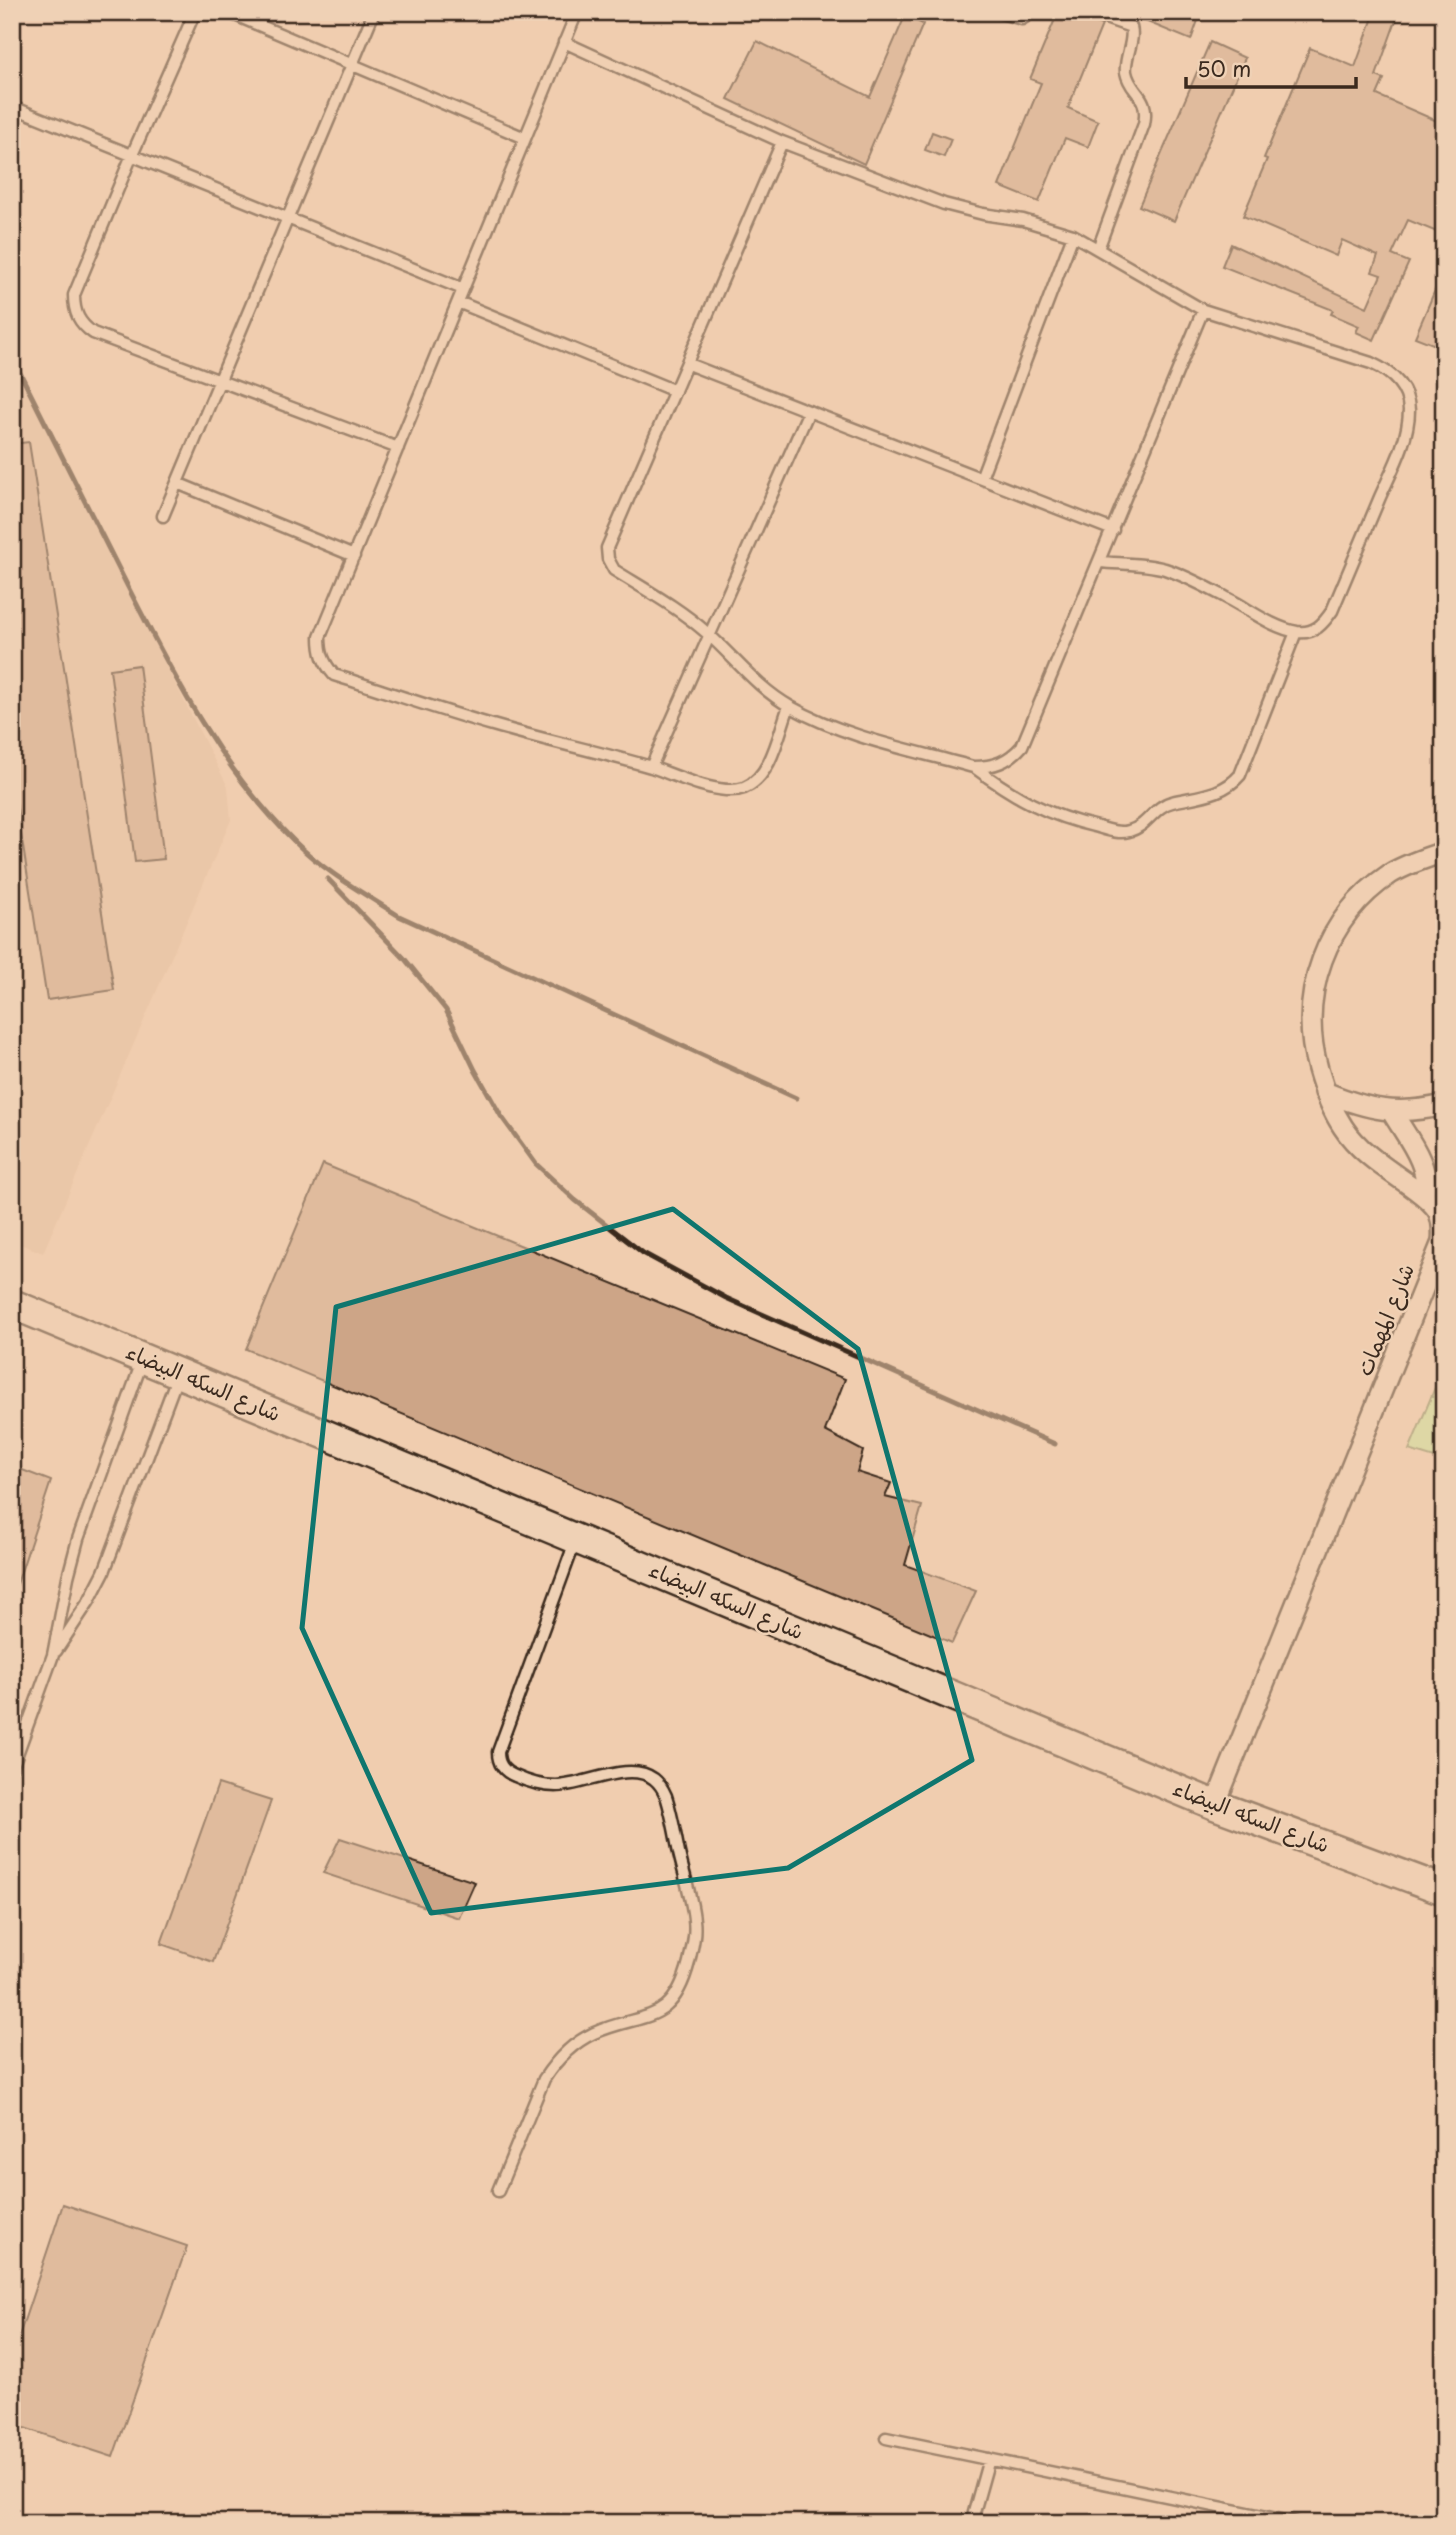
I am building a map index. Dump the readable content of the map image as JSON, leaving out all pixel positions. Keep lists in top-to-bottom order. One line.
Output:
{"streets":{"street":["شارع المهمات","شارع السكه البيضاء"]},"crossings":[["شارع المهمات","شارع السكه البيضاء"]],"scale_bar":"50 m"}
